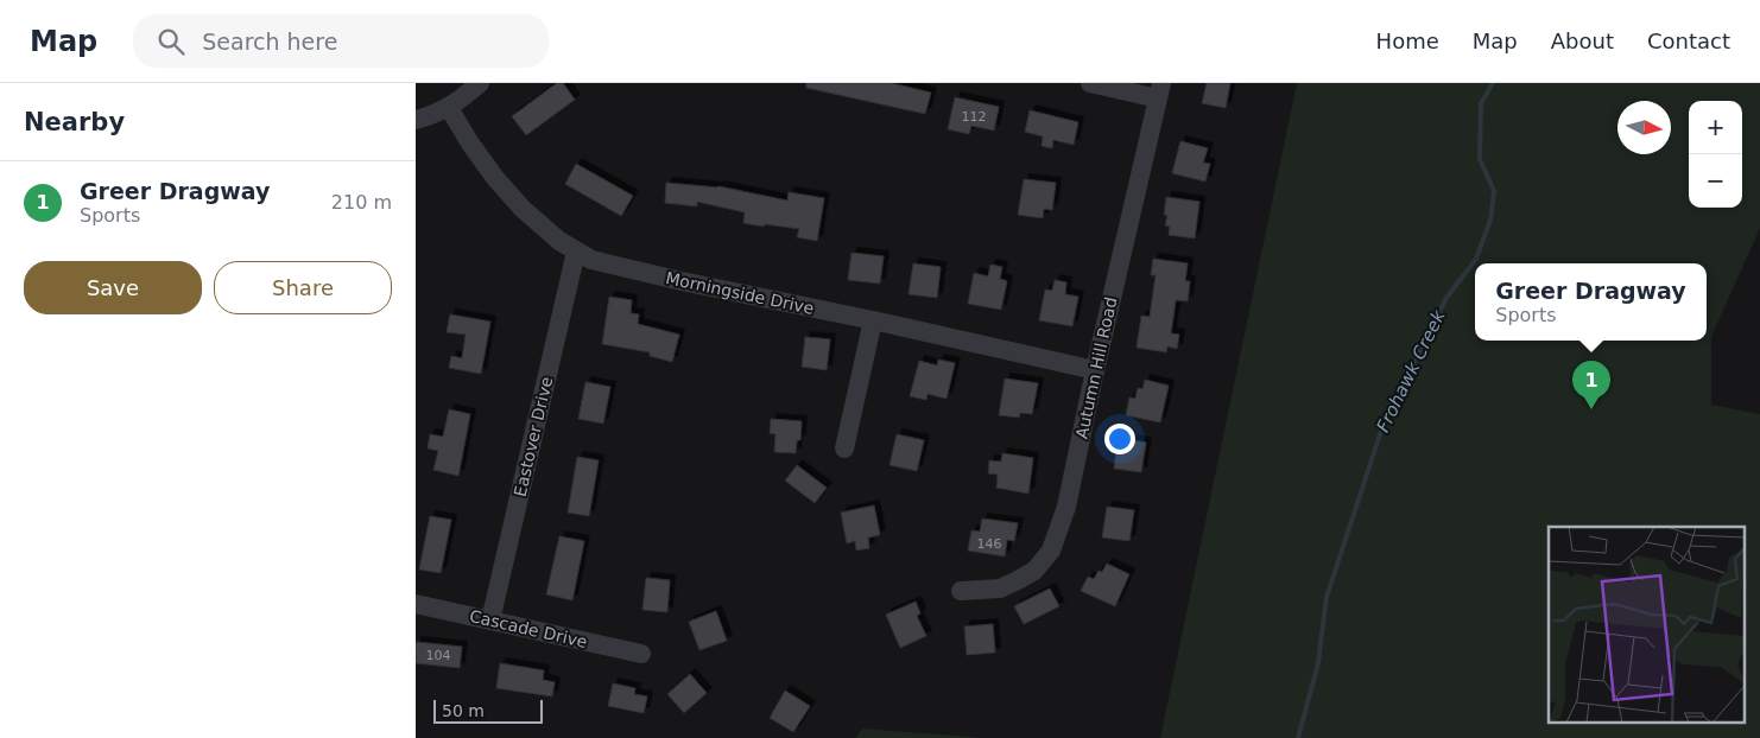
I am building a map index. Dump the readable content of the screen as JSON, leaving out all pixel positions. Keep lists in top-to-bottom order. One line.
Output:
{"streets":{"street":["Morningside Drive","Autumn Hill Road","Eastover Drive","Cascade Drive"]},"crossings":[["Morningside Drive","Autumn Hill Road"],["Morningside Drive","Eastover Drive"],["Eastover Drive","Cascade Drive"]],"water":["Frohawk Creek"],"house_numbers":["112","146","104"],"scale_bar":"50 m","north":"right","page":{"header":"Map","search":"Search here","nav":["Home","Map","About","Contact"],"heading":"Nearby","map_buttons":["+","−"],"list":[{"mark":"1","name":"Greer Dragway","note":"Sports","value":"210 m"}],"buttons":["Save","Share"],"popup":["Greer Dragway","Sports"],"pins":"1","scale":"50 m"}}
